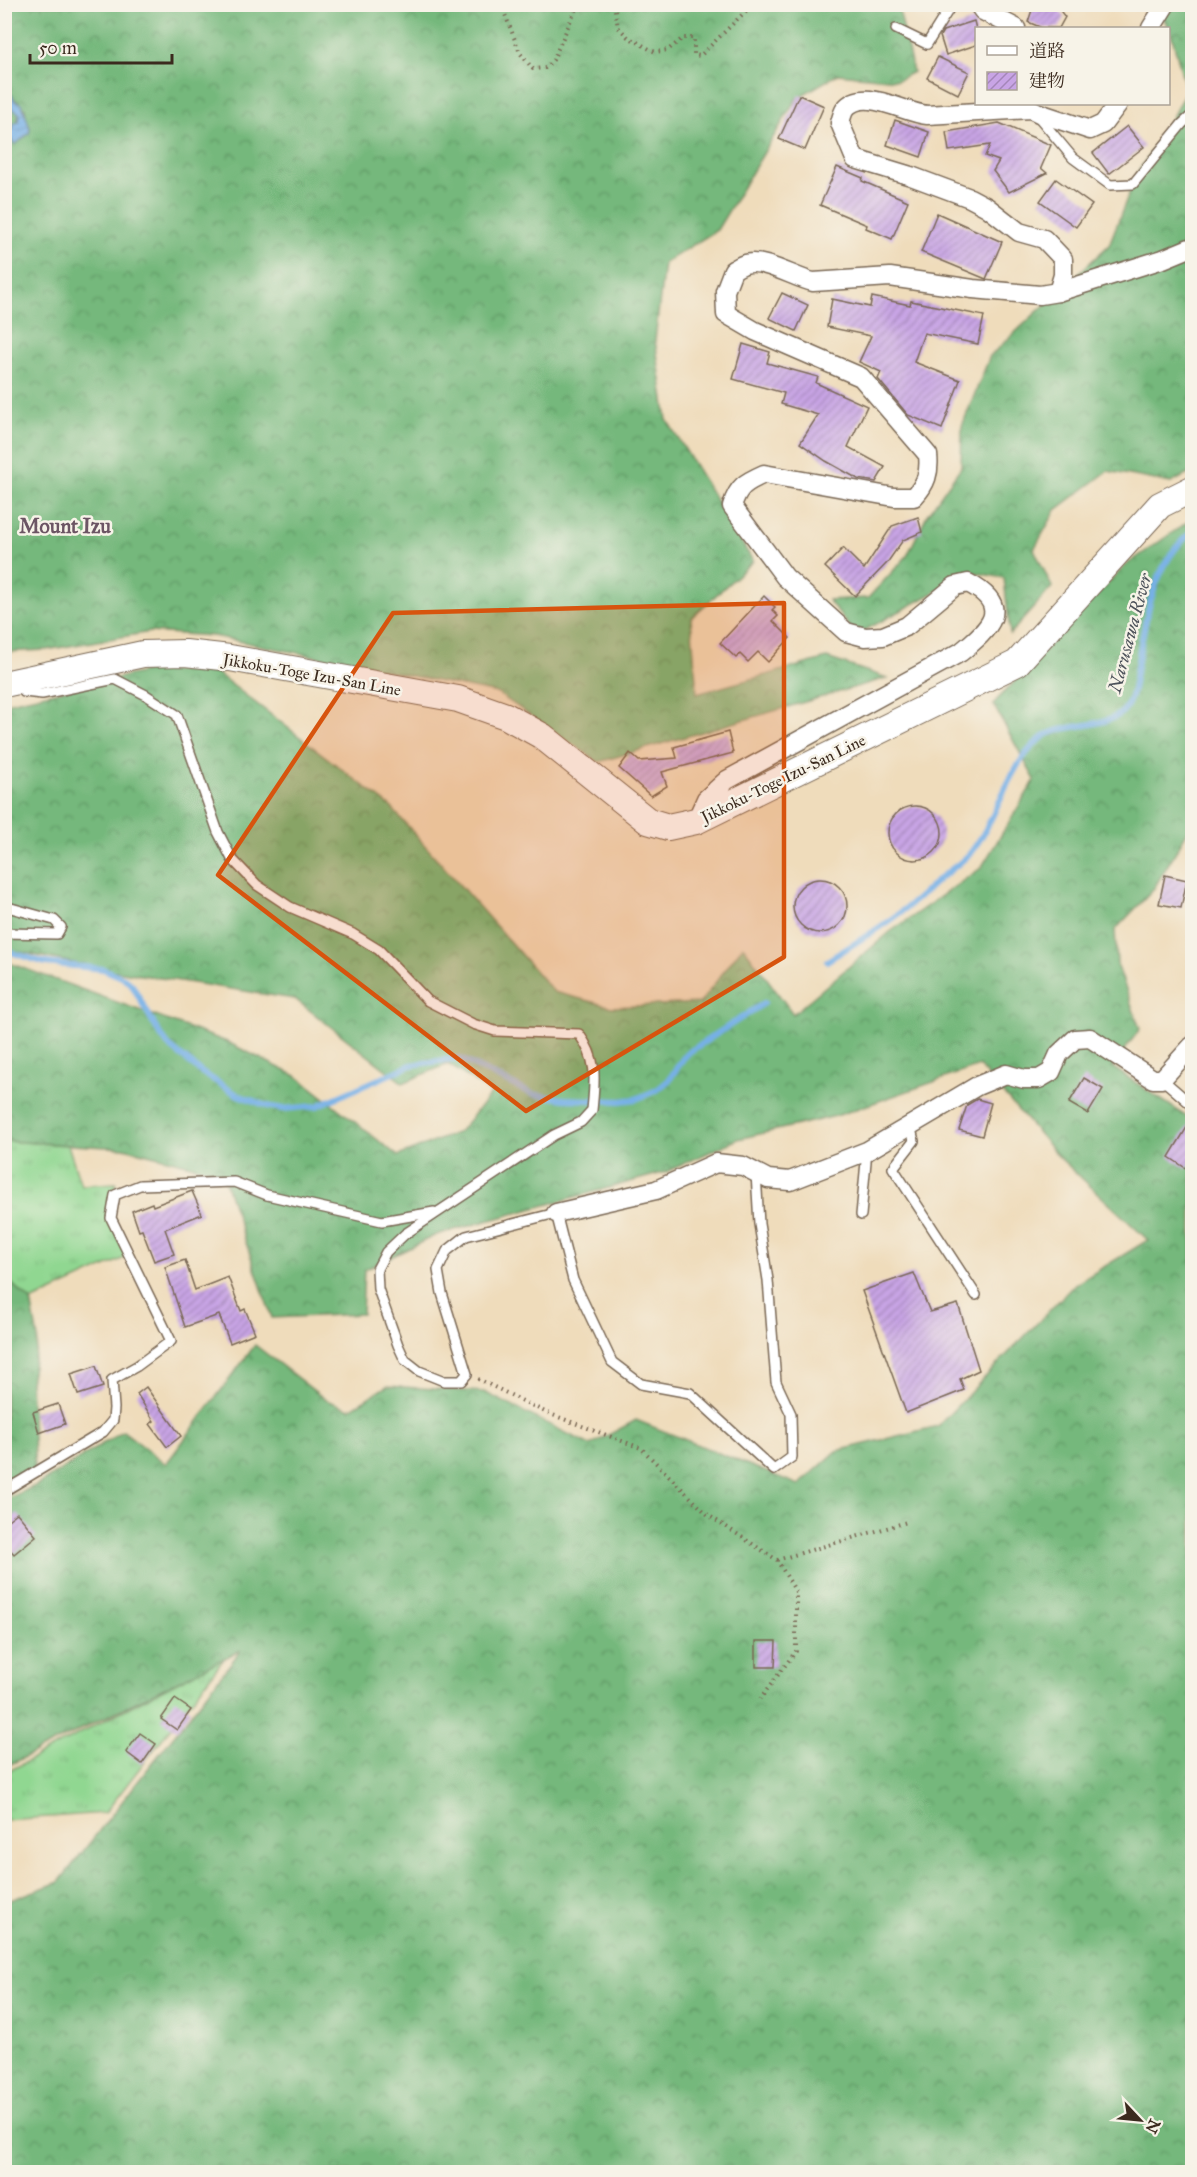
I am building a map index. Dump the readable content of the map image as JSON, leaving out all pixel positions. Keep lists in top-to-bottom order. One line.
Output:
{"streets":{"main road":["Jikkoku-Toge Izu-San Line"]},"districts":["Mount Izu"],"water":["Narusawa River"],"legend":["道路","建物"],"scale_bar":"50 m","north":"bottom right"}
